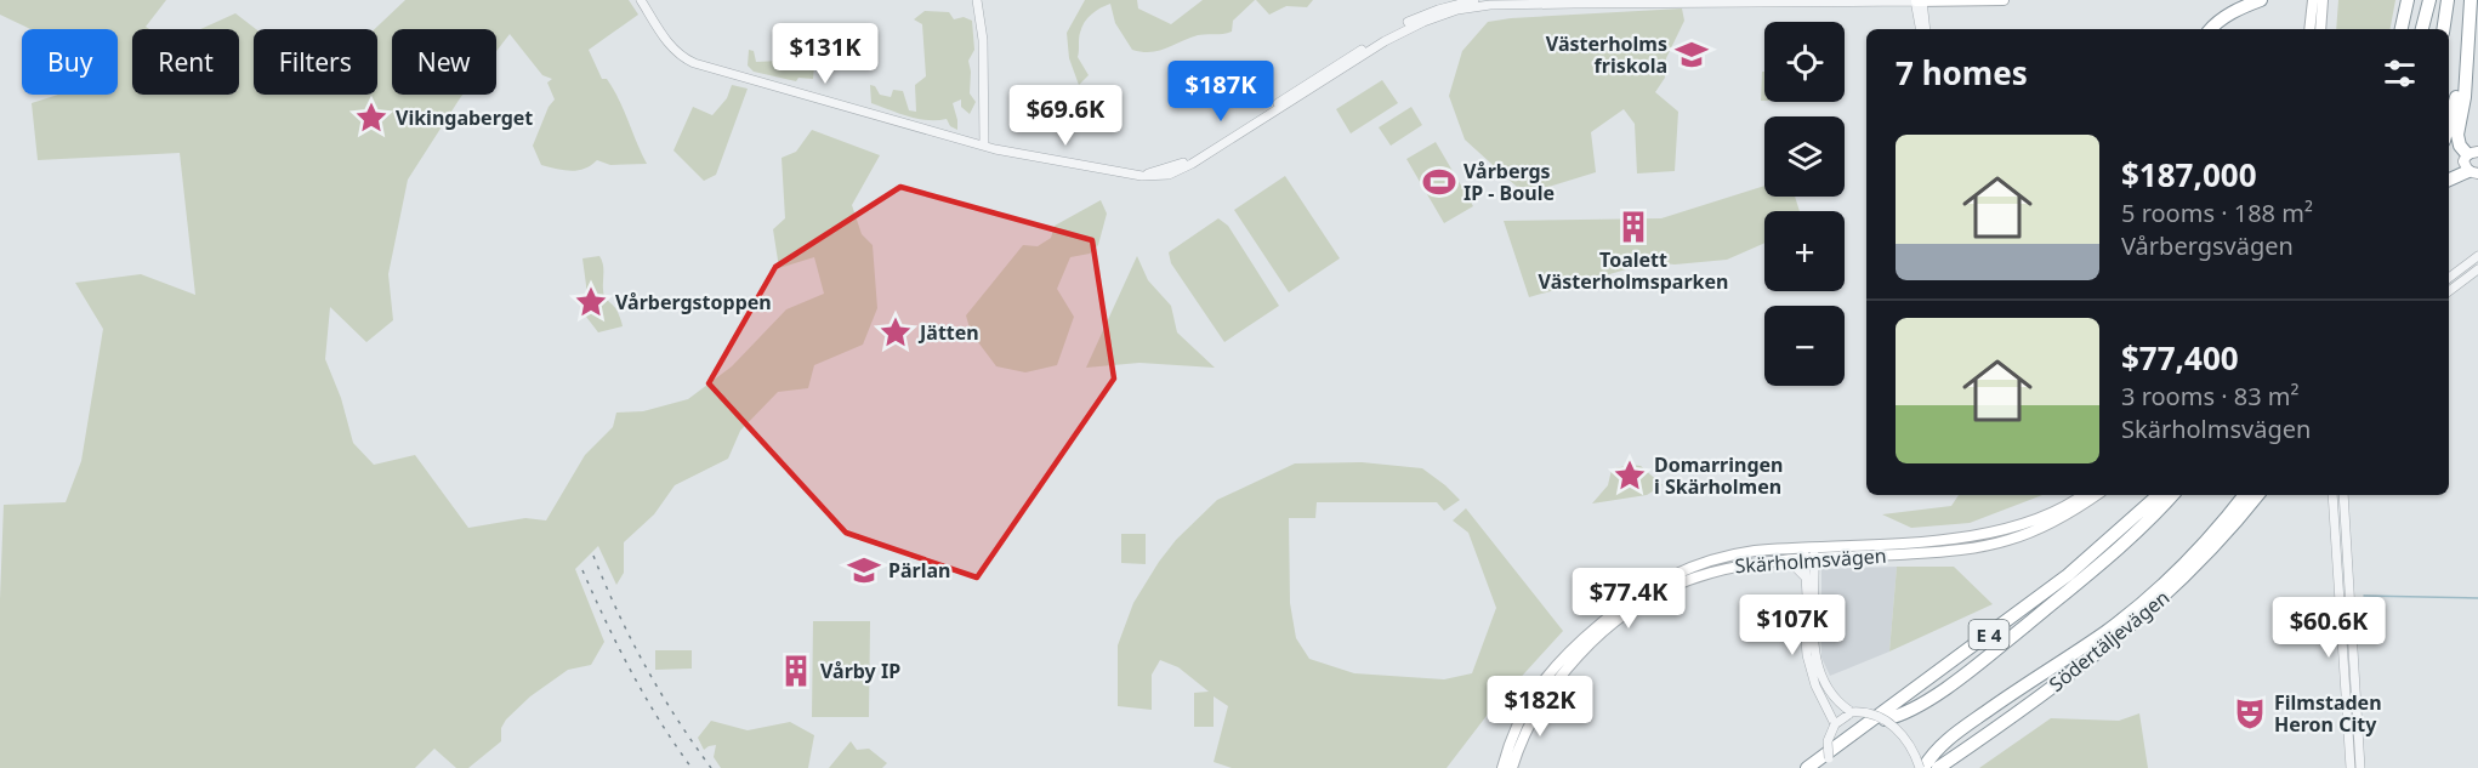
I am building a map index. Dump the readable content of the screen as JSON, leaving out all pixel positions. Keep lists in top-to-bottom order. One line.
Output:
{"streets":{"highway":["E 4","Södertäljevägen"],"main road":["Skärholmsvägen"]},"places":{"school or university":["Västerholms friskola","Pärlan"],"place":["Vikingaberget","Vårbergstoppen","Jätten","Domarringen i Skärholmen"],"sports":["Vårbergs IP - Boule"],"building":["Toalett Västerholmsparken","Vårby IP"],"theatre":["Filmstaden Heron City"]},"page":{"map_buttons":["+","−"],"price":["$131K","$187K","$69.6K","$77.4K","$107K","$60.6K","$182K"],"chip":["Buy","Rent","Filters","New"],"heading":"7 homes","list":[{"name":"$187,000","note":"5 rooms · 188 m² · Vårbergsvägen"},{"name":"$77,400","note":"3 rooms · 83 m² · Skärholmsvägen"}]}}
